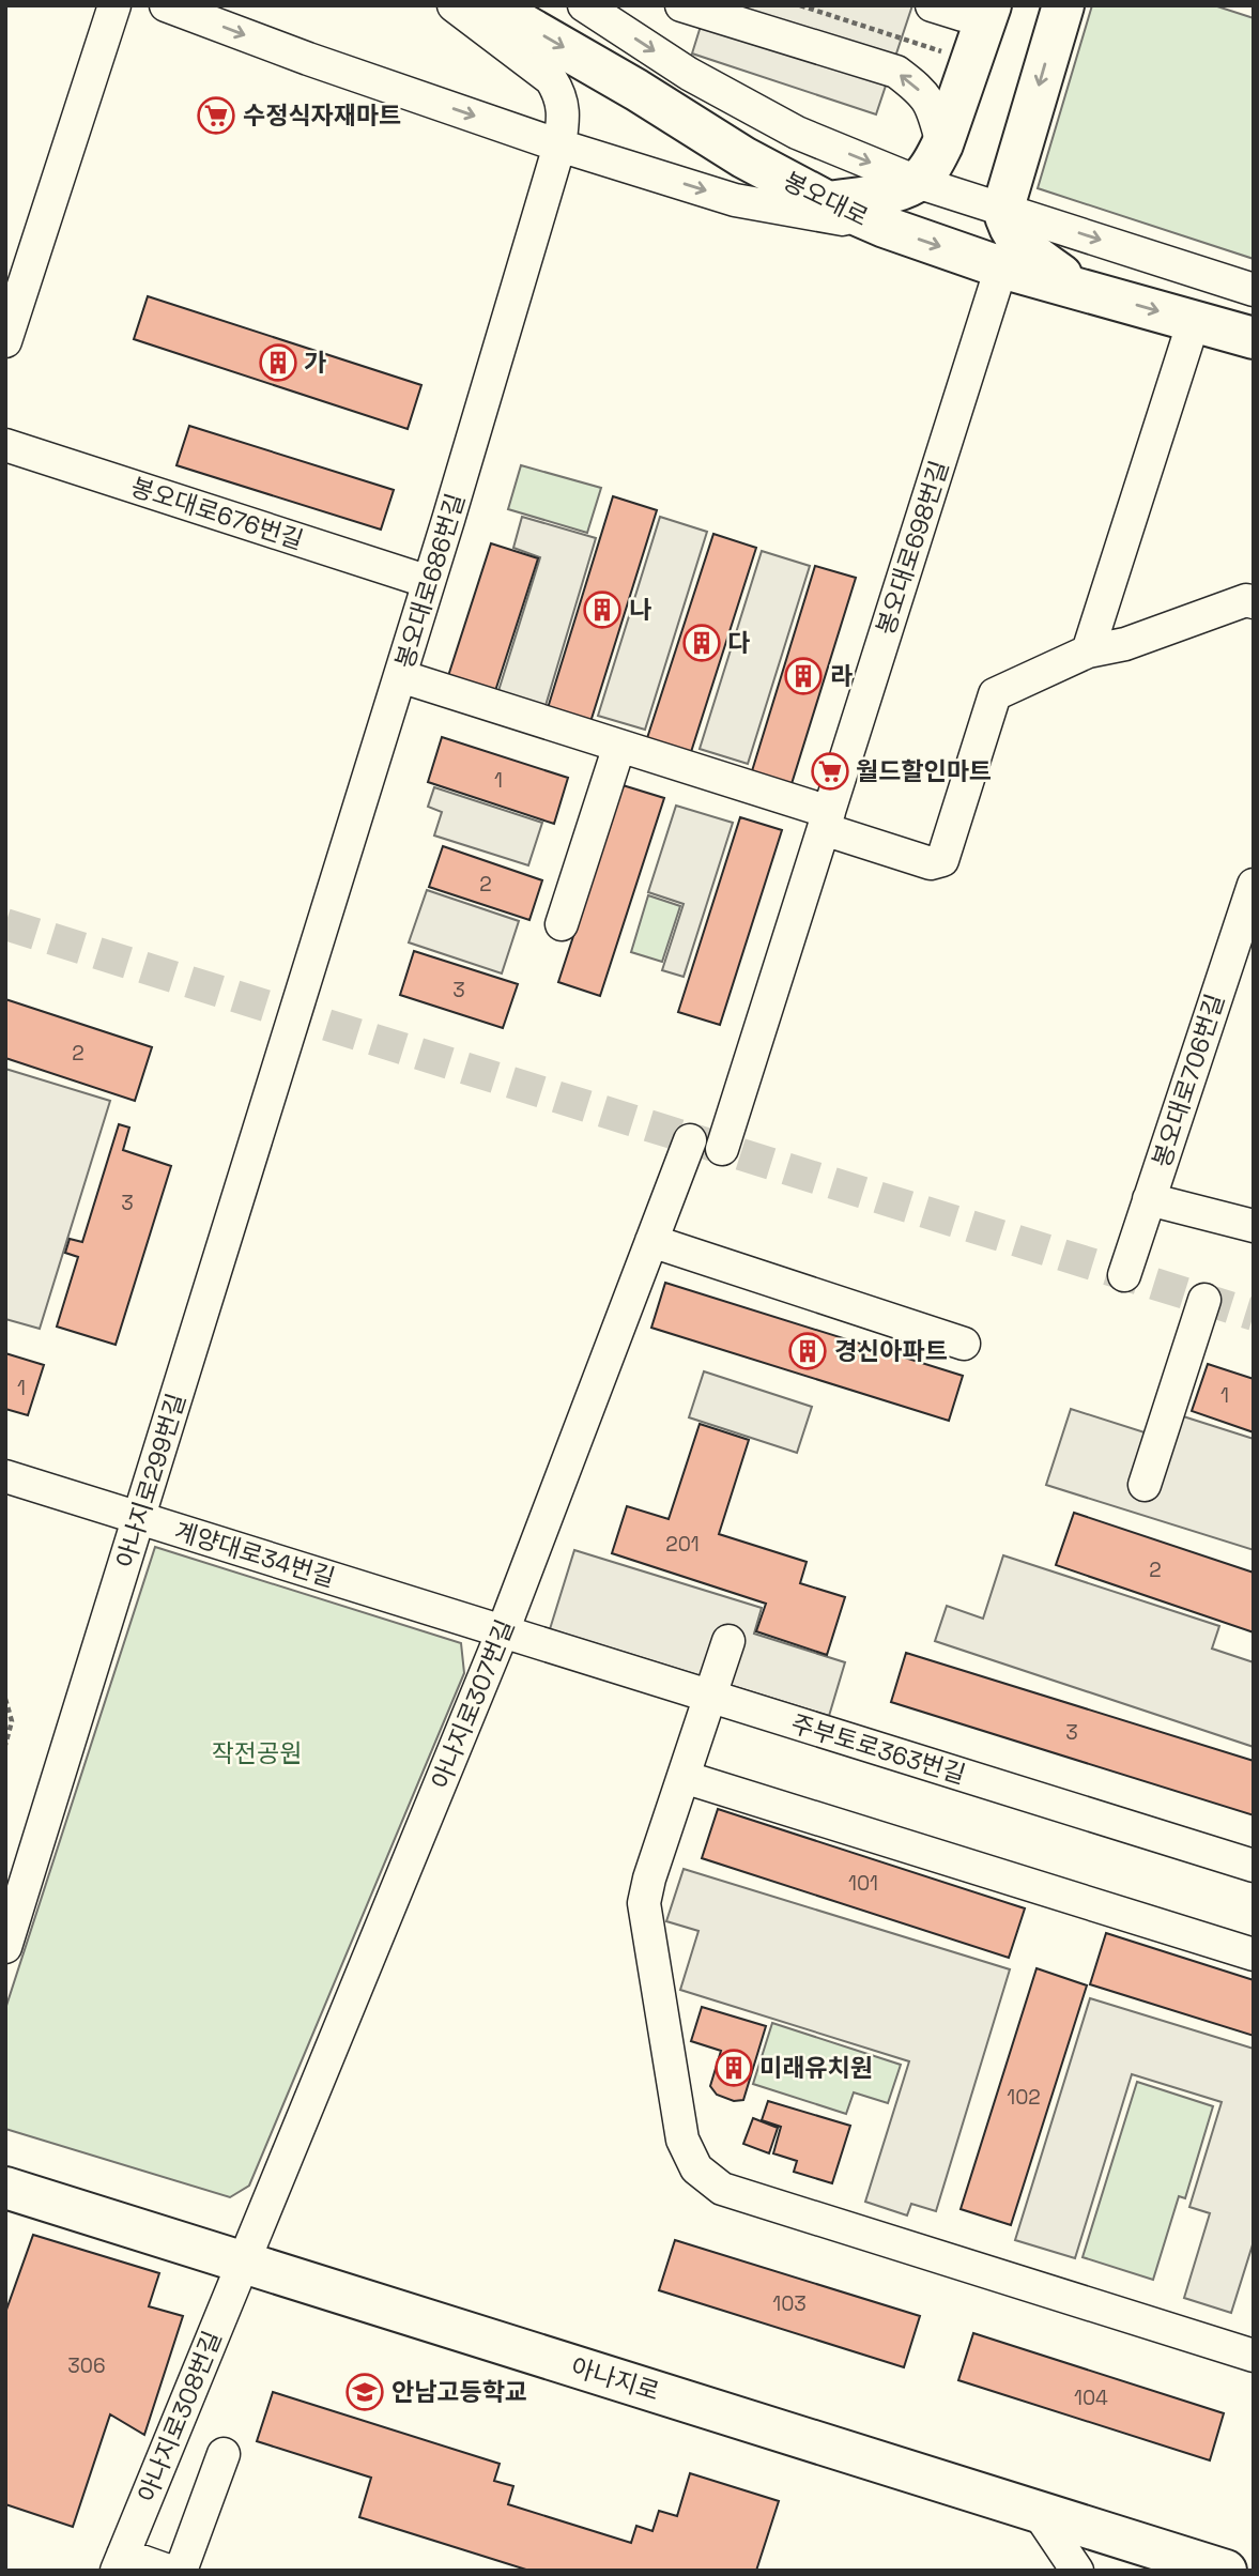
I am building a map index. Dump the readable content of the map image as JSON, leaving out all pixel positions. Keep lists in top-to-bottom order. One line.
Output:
{"streets":{"main road":["봉오대로","아나지로"],"street":["봉오대로676번길","봉오대로698번길","봉오대로686번길","봉오대로706번길","아나지로299번길","계양대로34번길","아나지로307번길","주부토로363번길","아나지로308번길"]},"crossings":[["봉오대로","봉오대로698번길"],["봉오대로676번길","봉오대로686번길"],["봉오대로686번길","아나지로299번길"],["아나지로299번길","계양대로34번길"],["계양대로34번길","아나지로307번길"],["계양대로34번길","주부토로363번길"],["아나지로307번길","주부토로363번길"],["아나지로307번길","아나지로"],["아나지로307번길","아나지로308번길"],["아나지로","아나지로308번길"]],"one_way":["봉오대로"],"parks":["작전공원"],"places":{"supermarket":["수정식자재마트","월드할인마트"],"building":["가","나","다","라","경신아파트","미래유치원"],"school or university":["안남고등학교"]},"house_numbers":["1","2","3","2","3","1","1","201","2","3","101","102","103","306","104"]}
